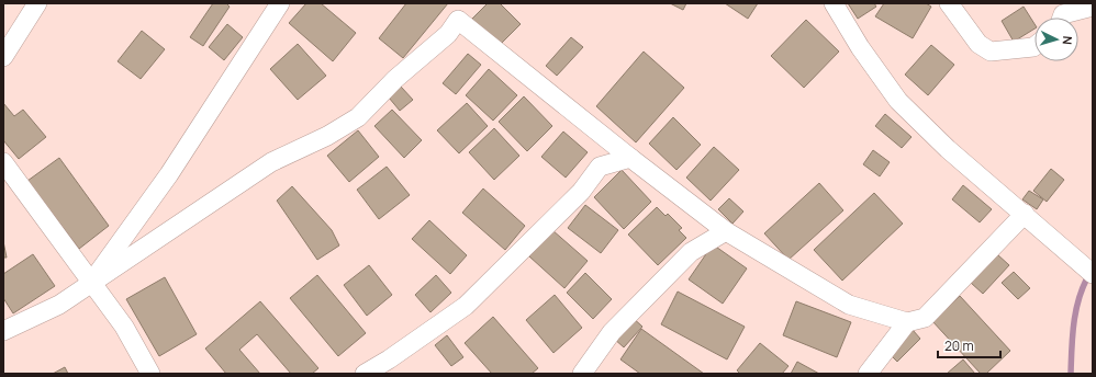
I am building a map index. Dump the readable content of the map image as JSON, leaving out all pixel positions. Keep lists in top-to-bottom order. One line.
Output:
{"scale_bar":"20 m","north":"right"}
